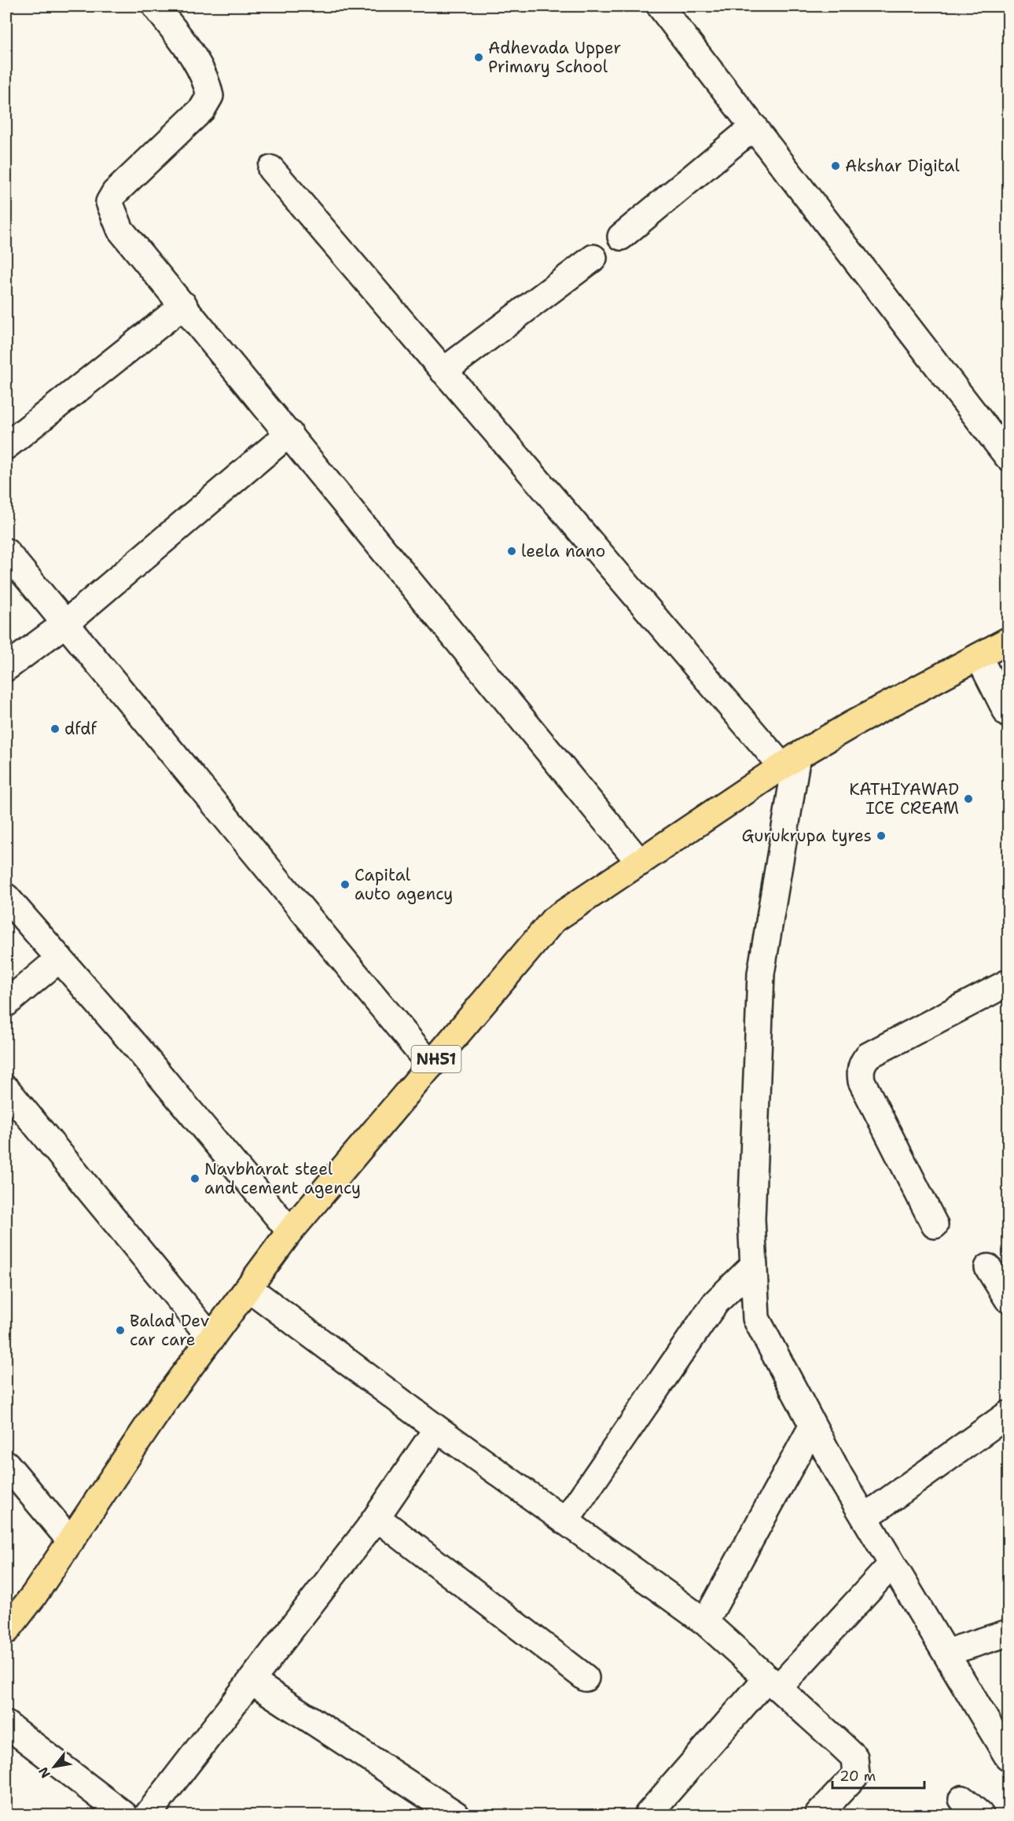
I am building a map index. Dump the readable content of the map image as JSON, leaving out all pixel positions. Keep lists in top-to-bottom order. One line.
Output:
{"streets":{"highway":["NH51"]},"places":["Adhevada Upper Primary School","Akshar Digital","leela nano","dfdf","KATHIYAWAD ICE CREAM","Gurukrupa tyres","Capital auto agency","Navbharat steel and cement agency","Balad Dev car care"],"scale_bar":"20 m","north":"bottom left"}
